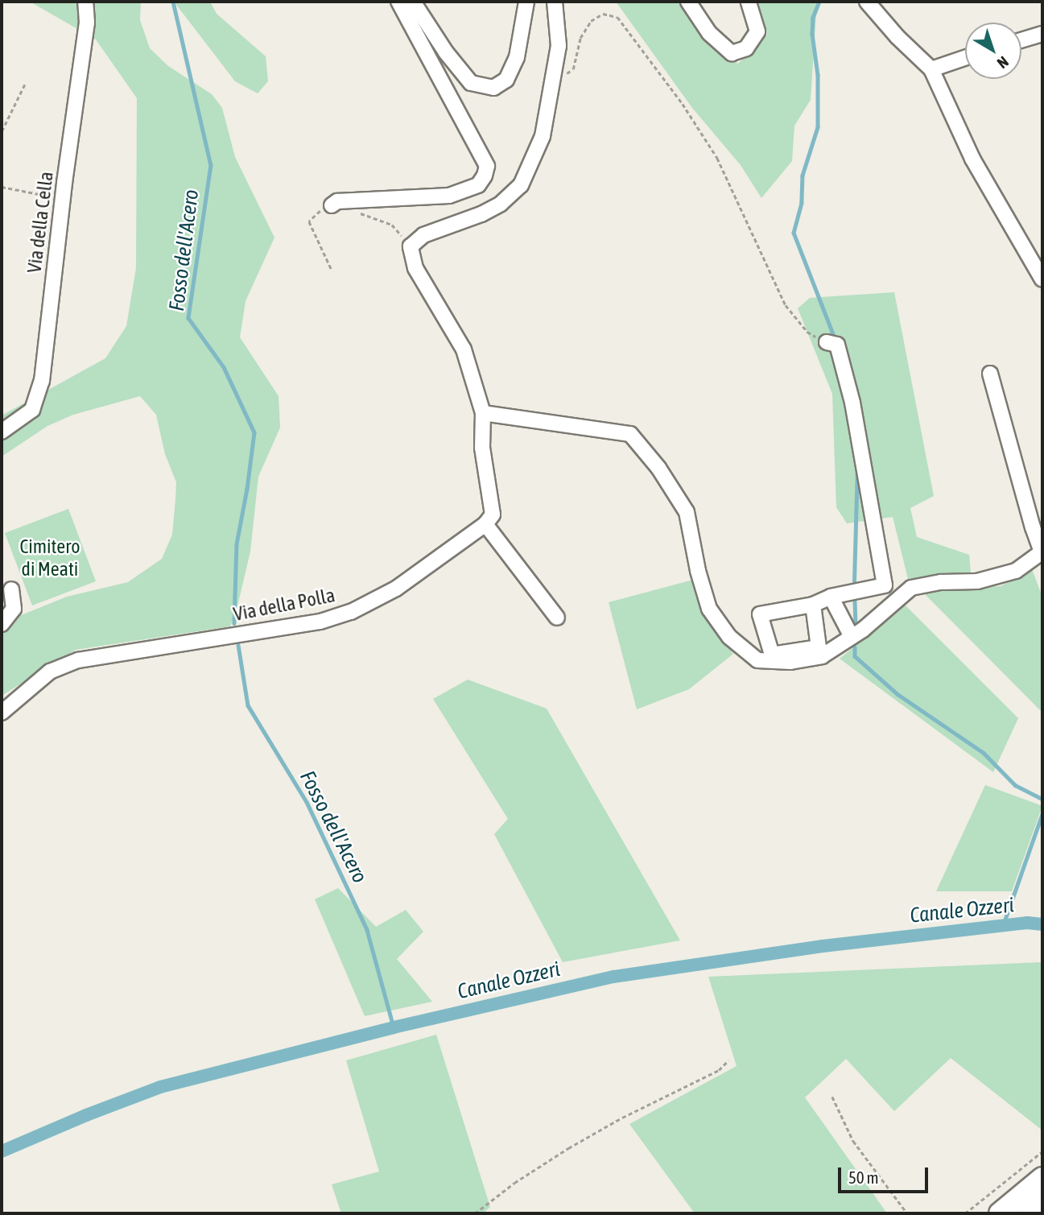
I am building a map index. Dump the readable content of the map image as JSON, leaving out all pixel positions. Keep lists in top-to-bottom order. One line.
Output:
{"streets":{"street":["Via della Cella","Via della Polla"]},"water":["Fosso dell'Acero","Canale Ozzeri"],"parks":["Cimitero di Meati"],"scale_bar":"50 m","north":"bottom right"}
